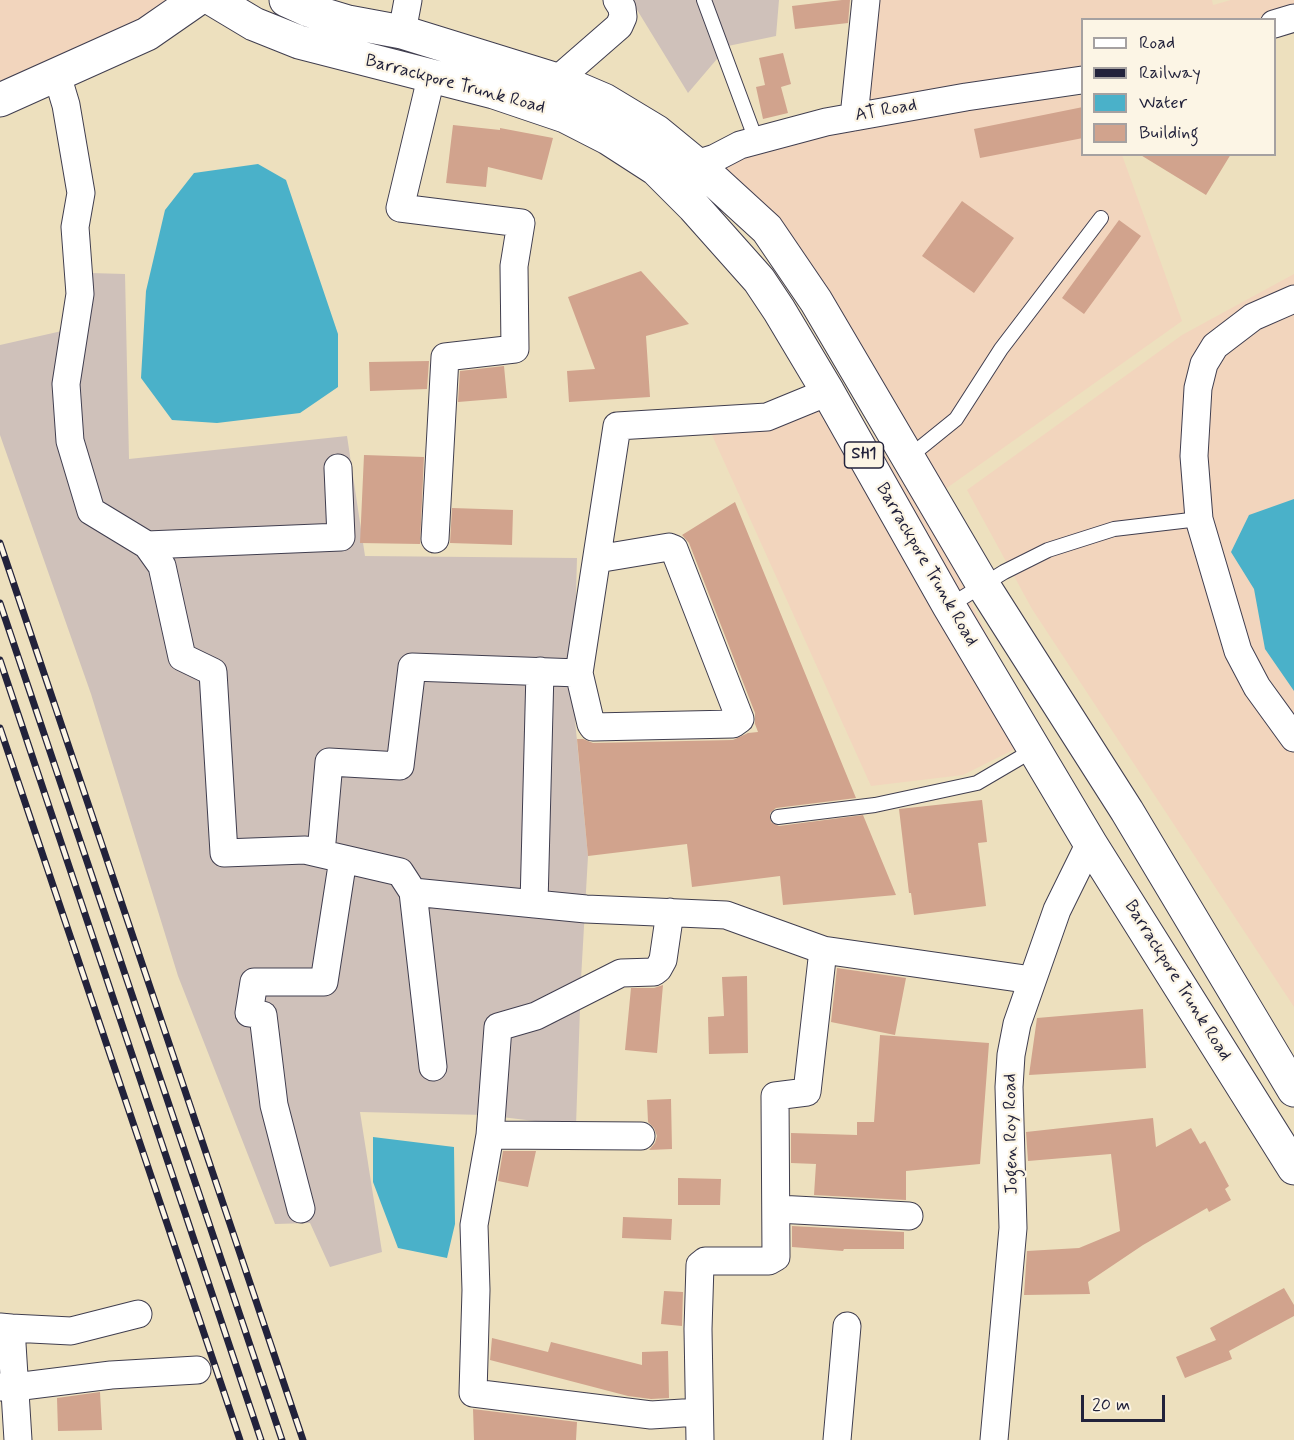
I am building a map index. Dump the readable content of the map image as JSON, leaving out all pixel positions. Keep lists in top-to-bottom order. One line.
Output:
{"streets":{"main road":["Barrackpore Trunk Road","SH1"],"street":["AT Road","Jogen Roy Road"]},"crossings":[["Barrackpore Trunk Road","AT Road"],["Barrackpore Trunk Road","Jogen Roy Road"]],"legend":["Road","Railway","Water","Building"],"scale_bar":"20 m"}
